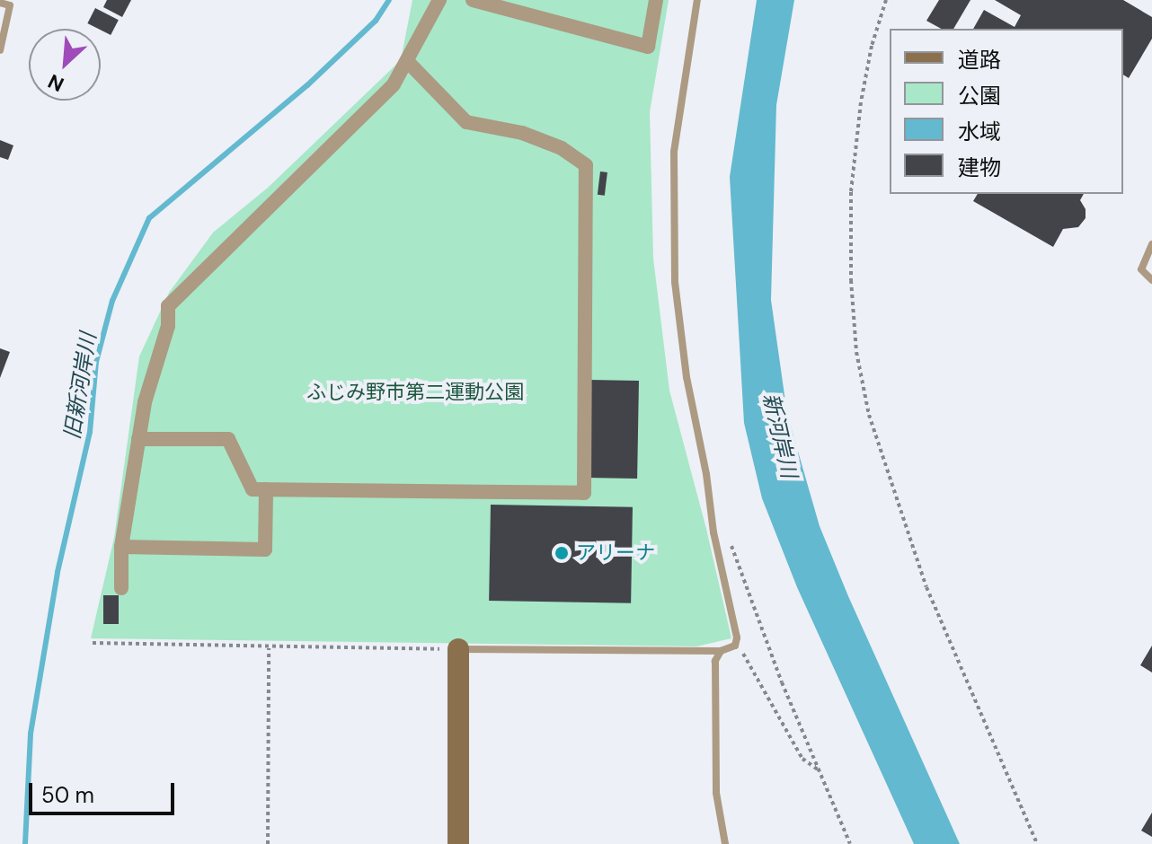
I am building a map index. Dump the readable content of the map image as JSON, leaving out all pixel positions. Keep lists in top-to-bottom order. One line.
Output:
{"water":["旧新河岸川","新河岸川"],"parks":["ふじみ野市第二運動公園"],"places":["アリーナ"],"legend":["道路","公園","水域","建物"],"scale_bar":"50 m","north":"bottom left"}
